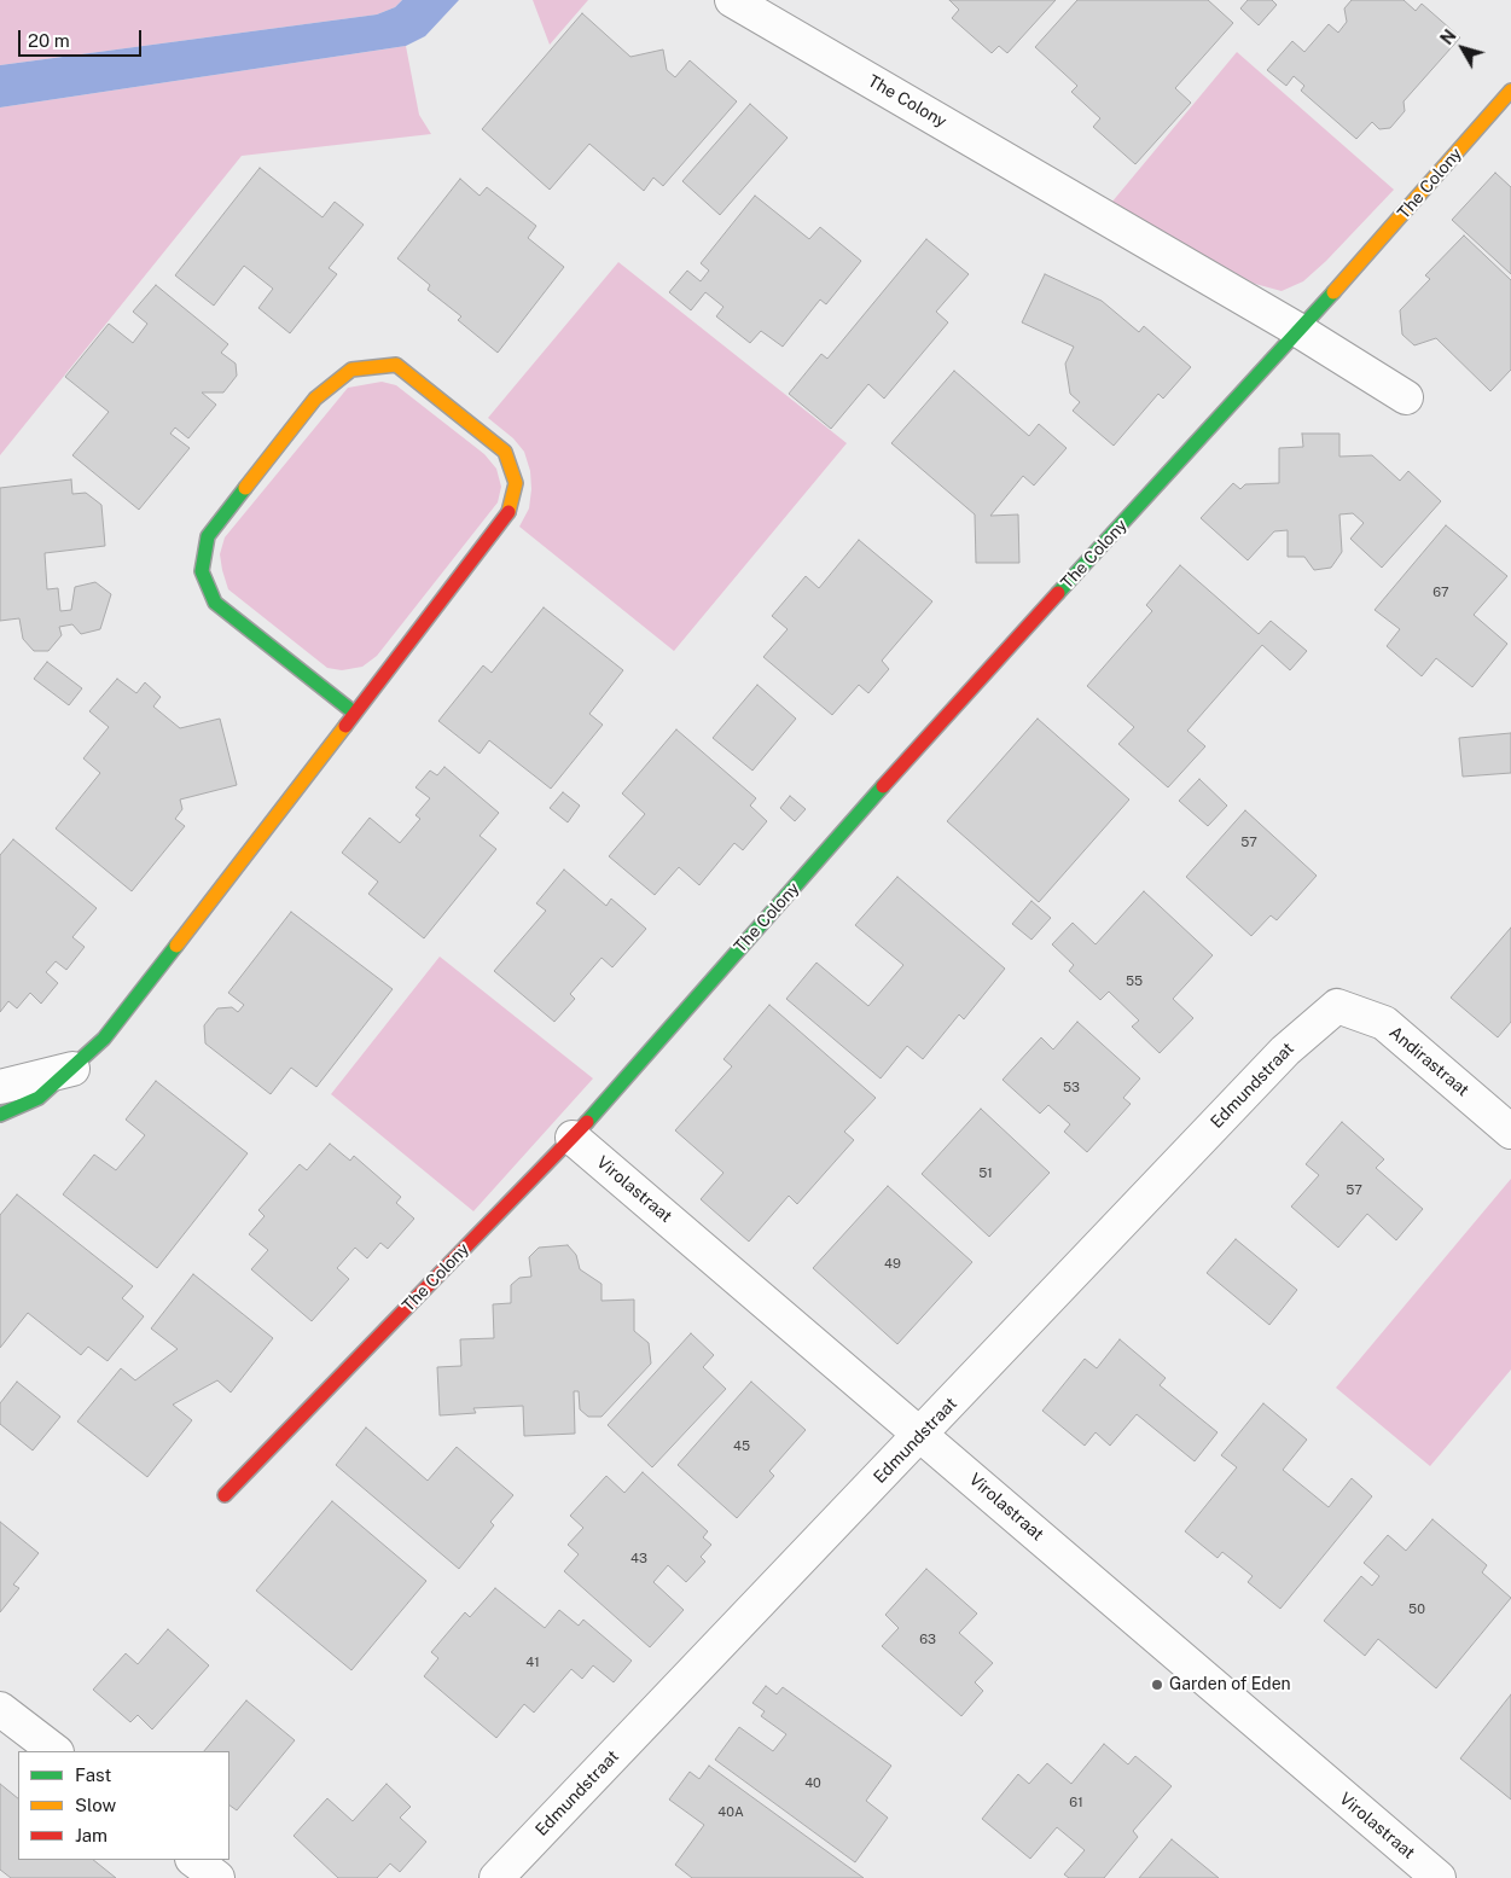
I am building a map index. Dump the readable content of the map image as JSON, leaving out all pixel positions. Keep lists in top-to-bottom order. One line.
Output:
{"streets":{"street":["The Colony","Andirastraat","Edmundstraat","Virolastraat"]},"crossings":[["The Colony","Virolastraat"],["Andirastraat","Edmundstraat"],["Edmundstraat","Virolastraat"]],"places":["Garden of Eden"],"house_numbers":["67","57","55","53","51","57","49","45","43","50","63","41","40","61","40A"],"legend":["Fast","Slow","Jam"],"scale_bar":"20 m","north":"top left"}
